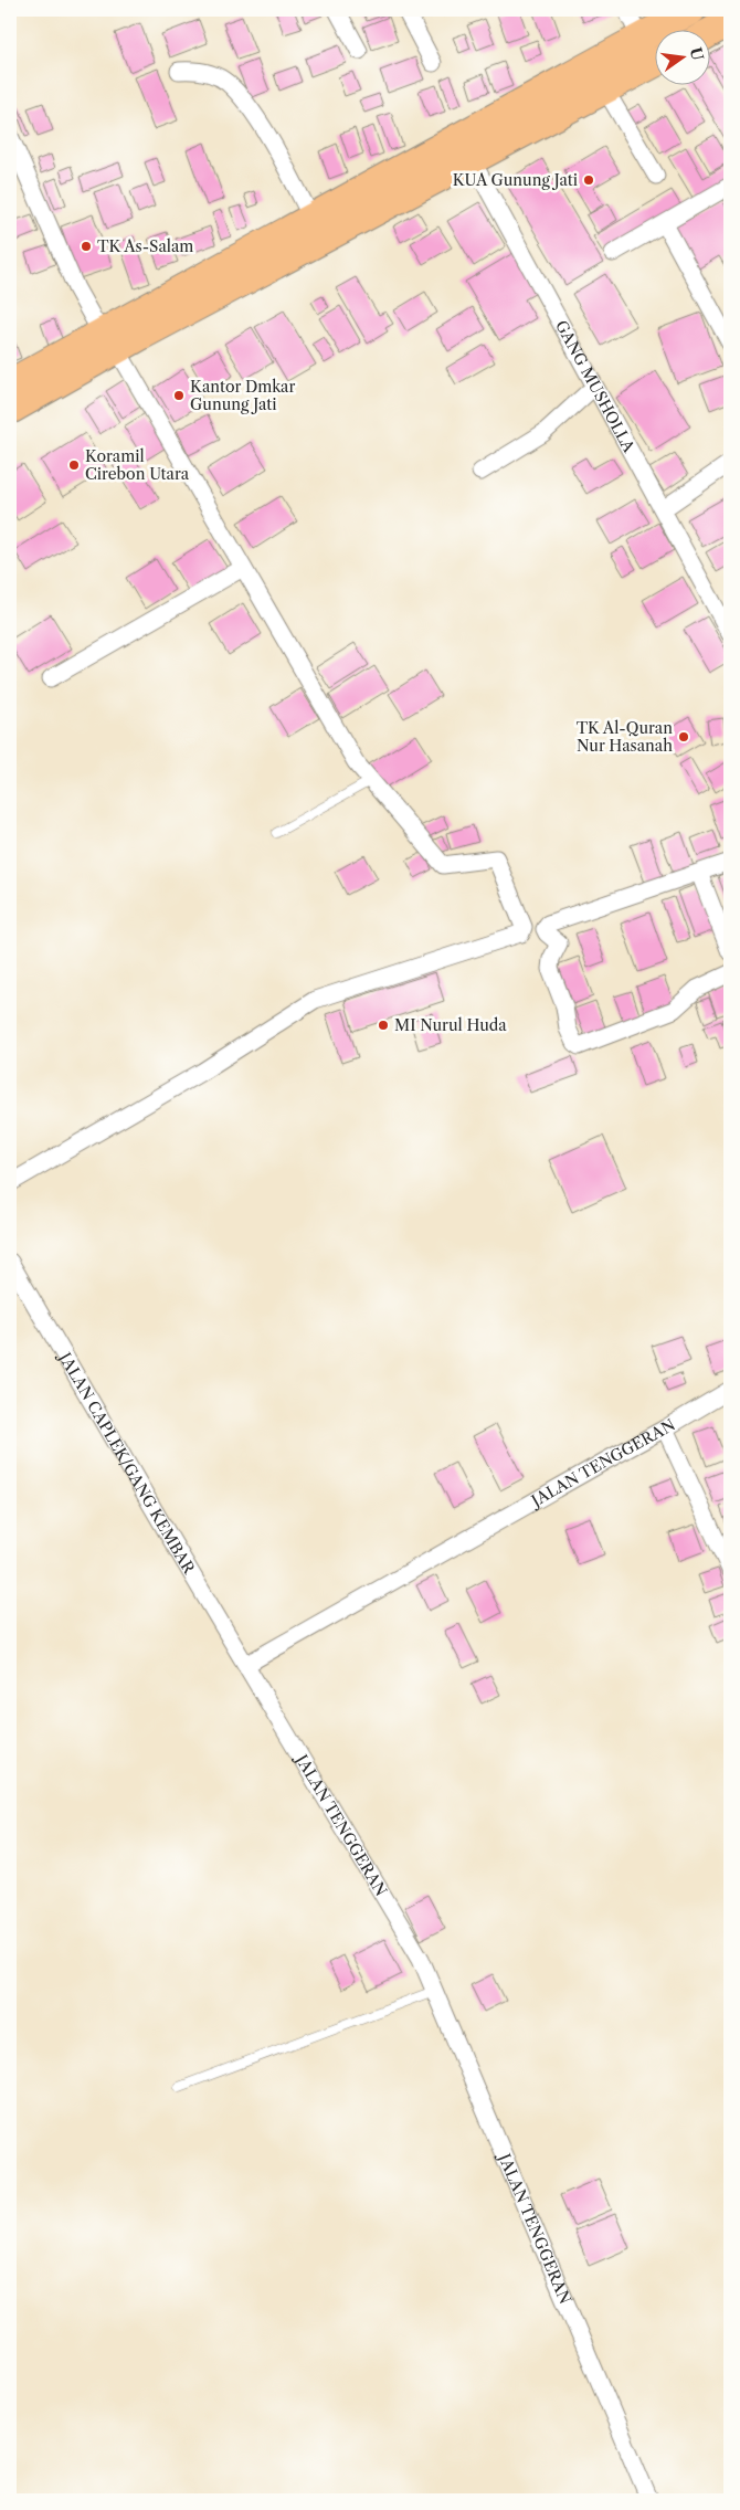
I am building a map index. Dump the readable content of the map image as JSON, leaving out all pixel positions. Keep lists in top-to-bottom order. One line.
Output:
{"streets":{"street":["GANG MUSHOLLA","JALAN CAPLEK/GANG KEMBAR","JALAN TENGGERAN"]},"crossings":[["JALAN CAPLEK/GANG KEMBAR","JALAN TENGGERAN"]],"places":["KUA Gunung Jati","TK As-Salam","Kantor Dmkar Gunung Jati","Koramil Cirebon Utara","TK Al-Quran Nur Hasanah","MI Nurul Huda"],"north":"right"}
